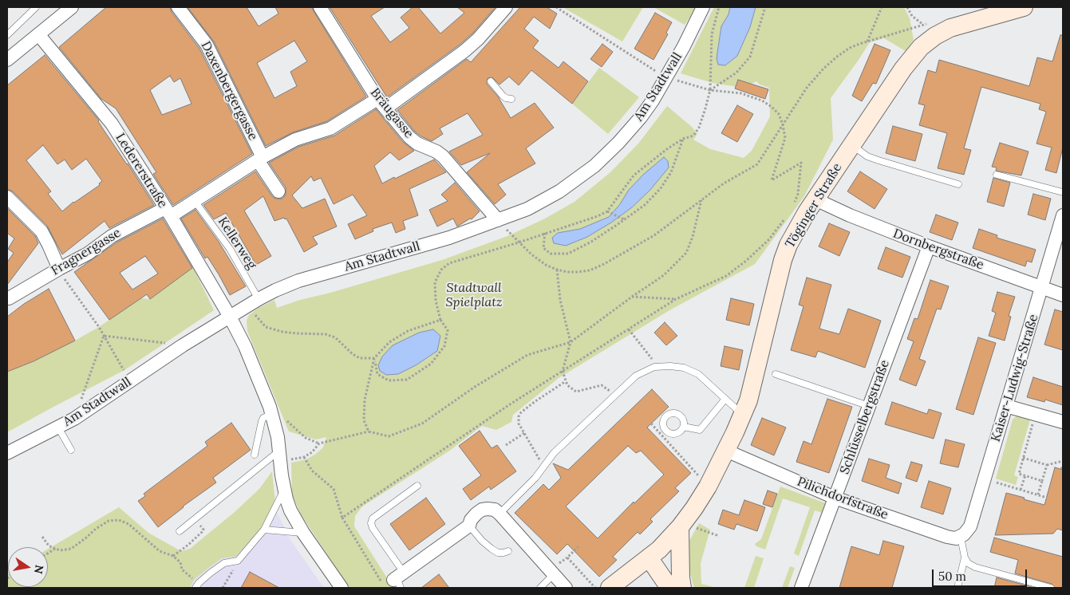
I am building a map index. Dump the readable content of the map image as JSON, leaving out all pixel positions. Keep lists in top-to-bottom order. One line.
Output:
{"streets":{"street":["Am Stadtwall","Daxenbergergasse","Bräugasse","Ledererstraße","Töginger Straße","Dornbergstraße","Fragnergasse","Kaiser-Ludwig-Straße","Schlüsselbergstraße","Pilichdorfstraße"],"lane":["Kellerweg"]},"crossings":[["Am Stadtwall","Bräugasse"],["Am Stadtwall","Ledererstraße"],["Am Stadtwall","Kellerweg"],["Daxenbergergasse","Fragnergasse"],["Bräugasse","Fragnergasse"],["Ledererstraße","Fragnergasse"],["Töginger Straße","Dornbergstraße"],["Töginger Straße","Pilichdorfstraße"],["Kellerweg","Fragnergasse"],["Dornbergstraße","Kaiser-Ludwig-Straße"],["Dornbergstraße","Schlüsselbergstraße"],["Kaiser-Ludwig-Straße","Pilichdorfstraße"],["Schlüsselbergstraße","Pilichdorfstraße"]],"parks":["Stadtwall Spielplatz"],"scale_bar":"50 m","north":"right"}
